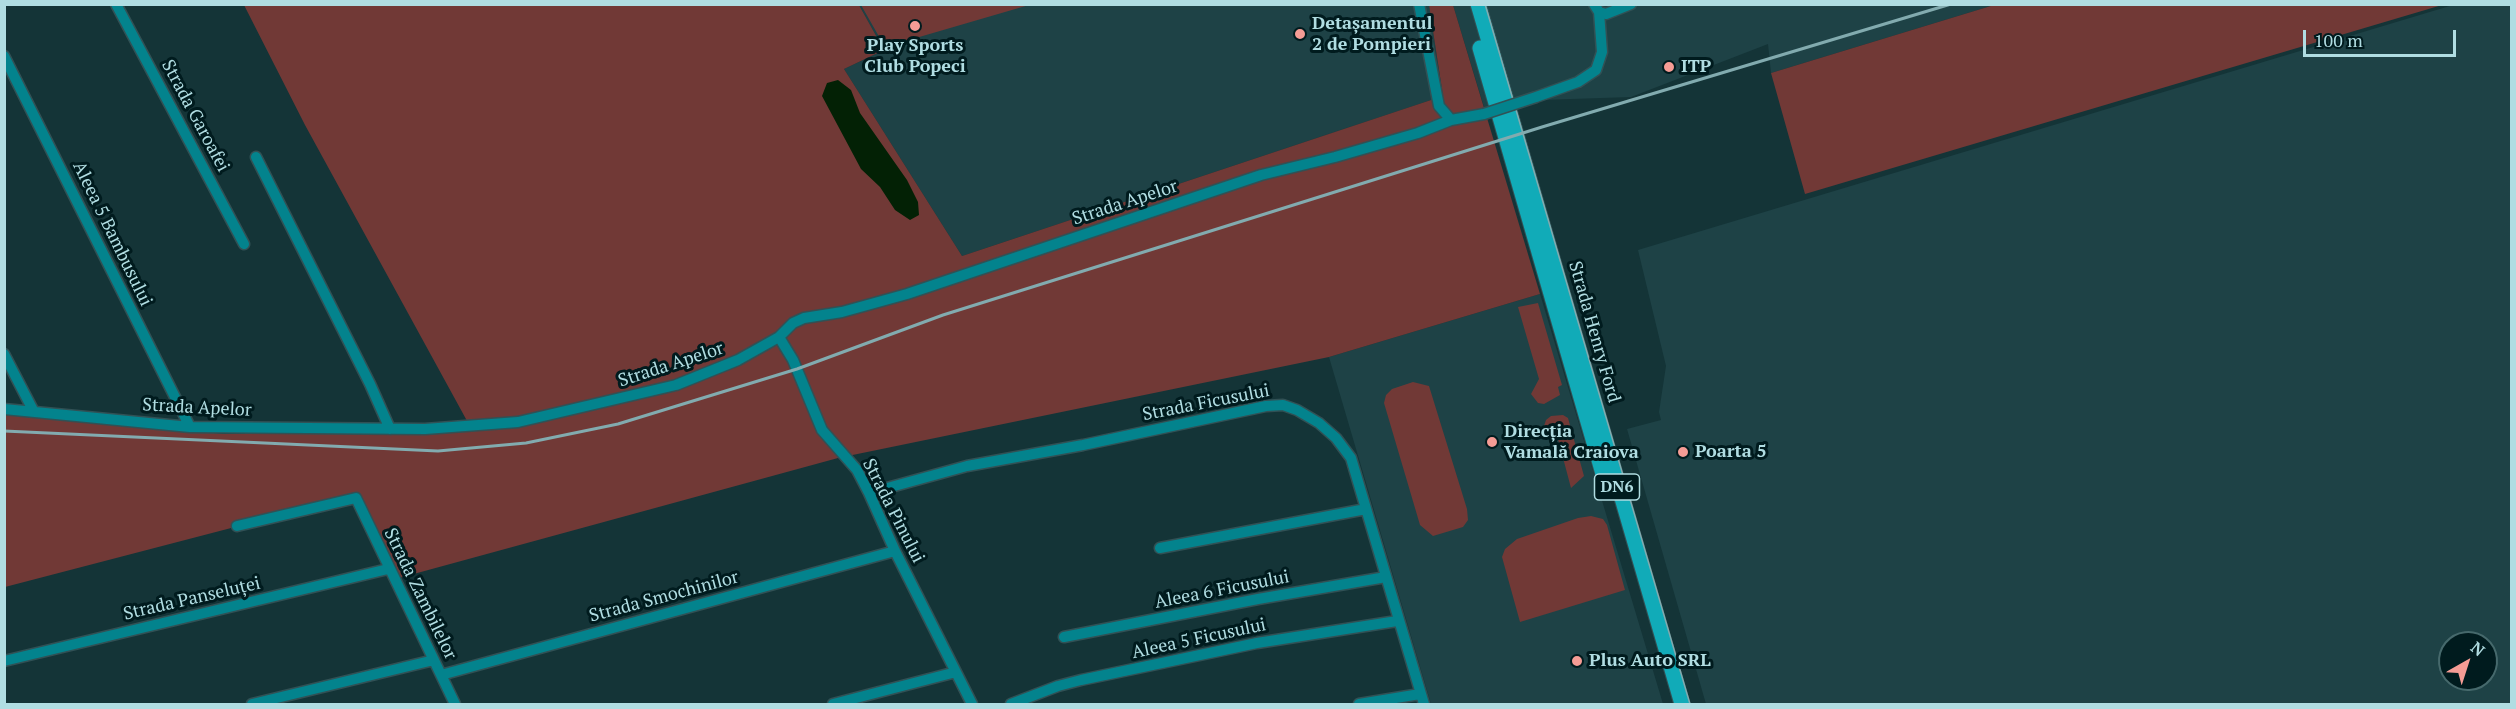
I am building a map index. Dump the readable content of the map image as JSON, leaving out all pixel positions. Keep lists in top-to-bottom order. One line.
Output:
{"streets":{"main road":["Strada Henry Ford","DN6"],"street":["Strada Garoafei","Strada Apelor","Aleea 5 Bambusului","Strada Ficusului","Strada Pinului","Aleea 6 Ficusului","Strada Zambilelor","Strada Smochinilor","Strada Panseluței","Aleea 5 Ficusului"]},"crossings":[["Strada Apelor","Aleea 5 Bambusului"],["Strada Apelor","Strada Pinului"],["Strada Ficusului","Strada Pinului"],["Strada Ficusului","Aleea 6 Ficusului"],["Strada Ficusului","Aleea 5 Ficusului"],["Strada Pinului","Strada Smochinilor"],["Strada Zambilelor","Strada Smochinilor"],["Strada Zambilelor","Strada Panseluței"]],"places":["Play Sports Club Popeci","Detașamentul 2 de Pompieri","ITP","Direcția Vamală Craiova","Poarta 5","Plus Auto SRL"],"scale_bar":"100 m","north":"top right"}
